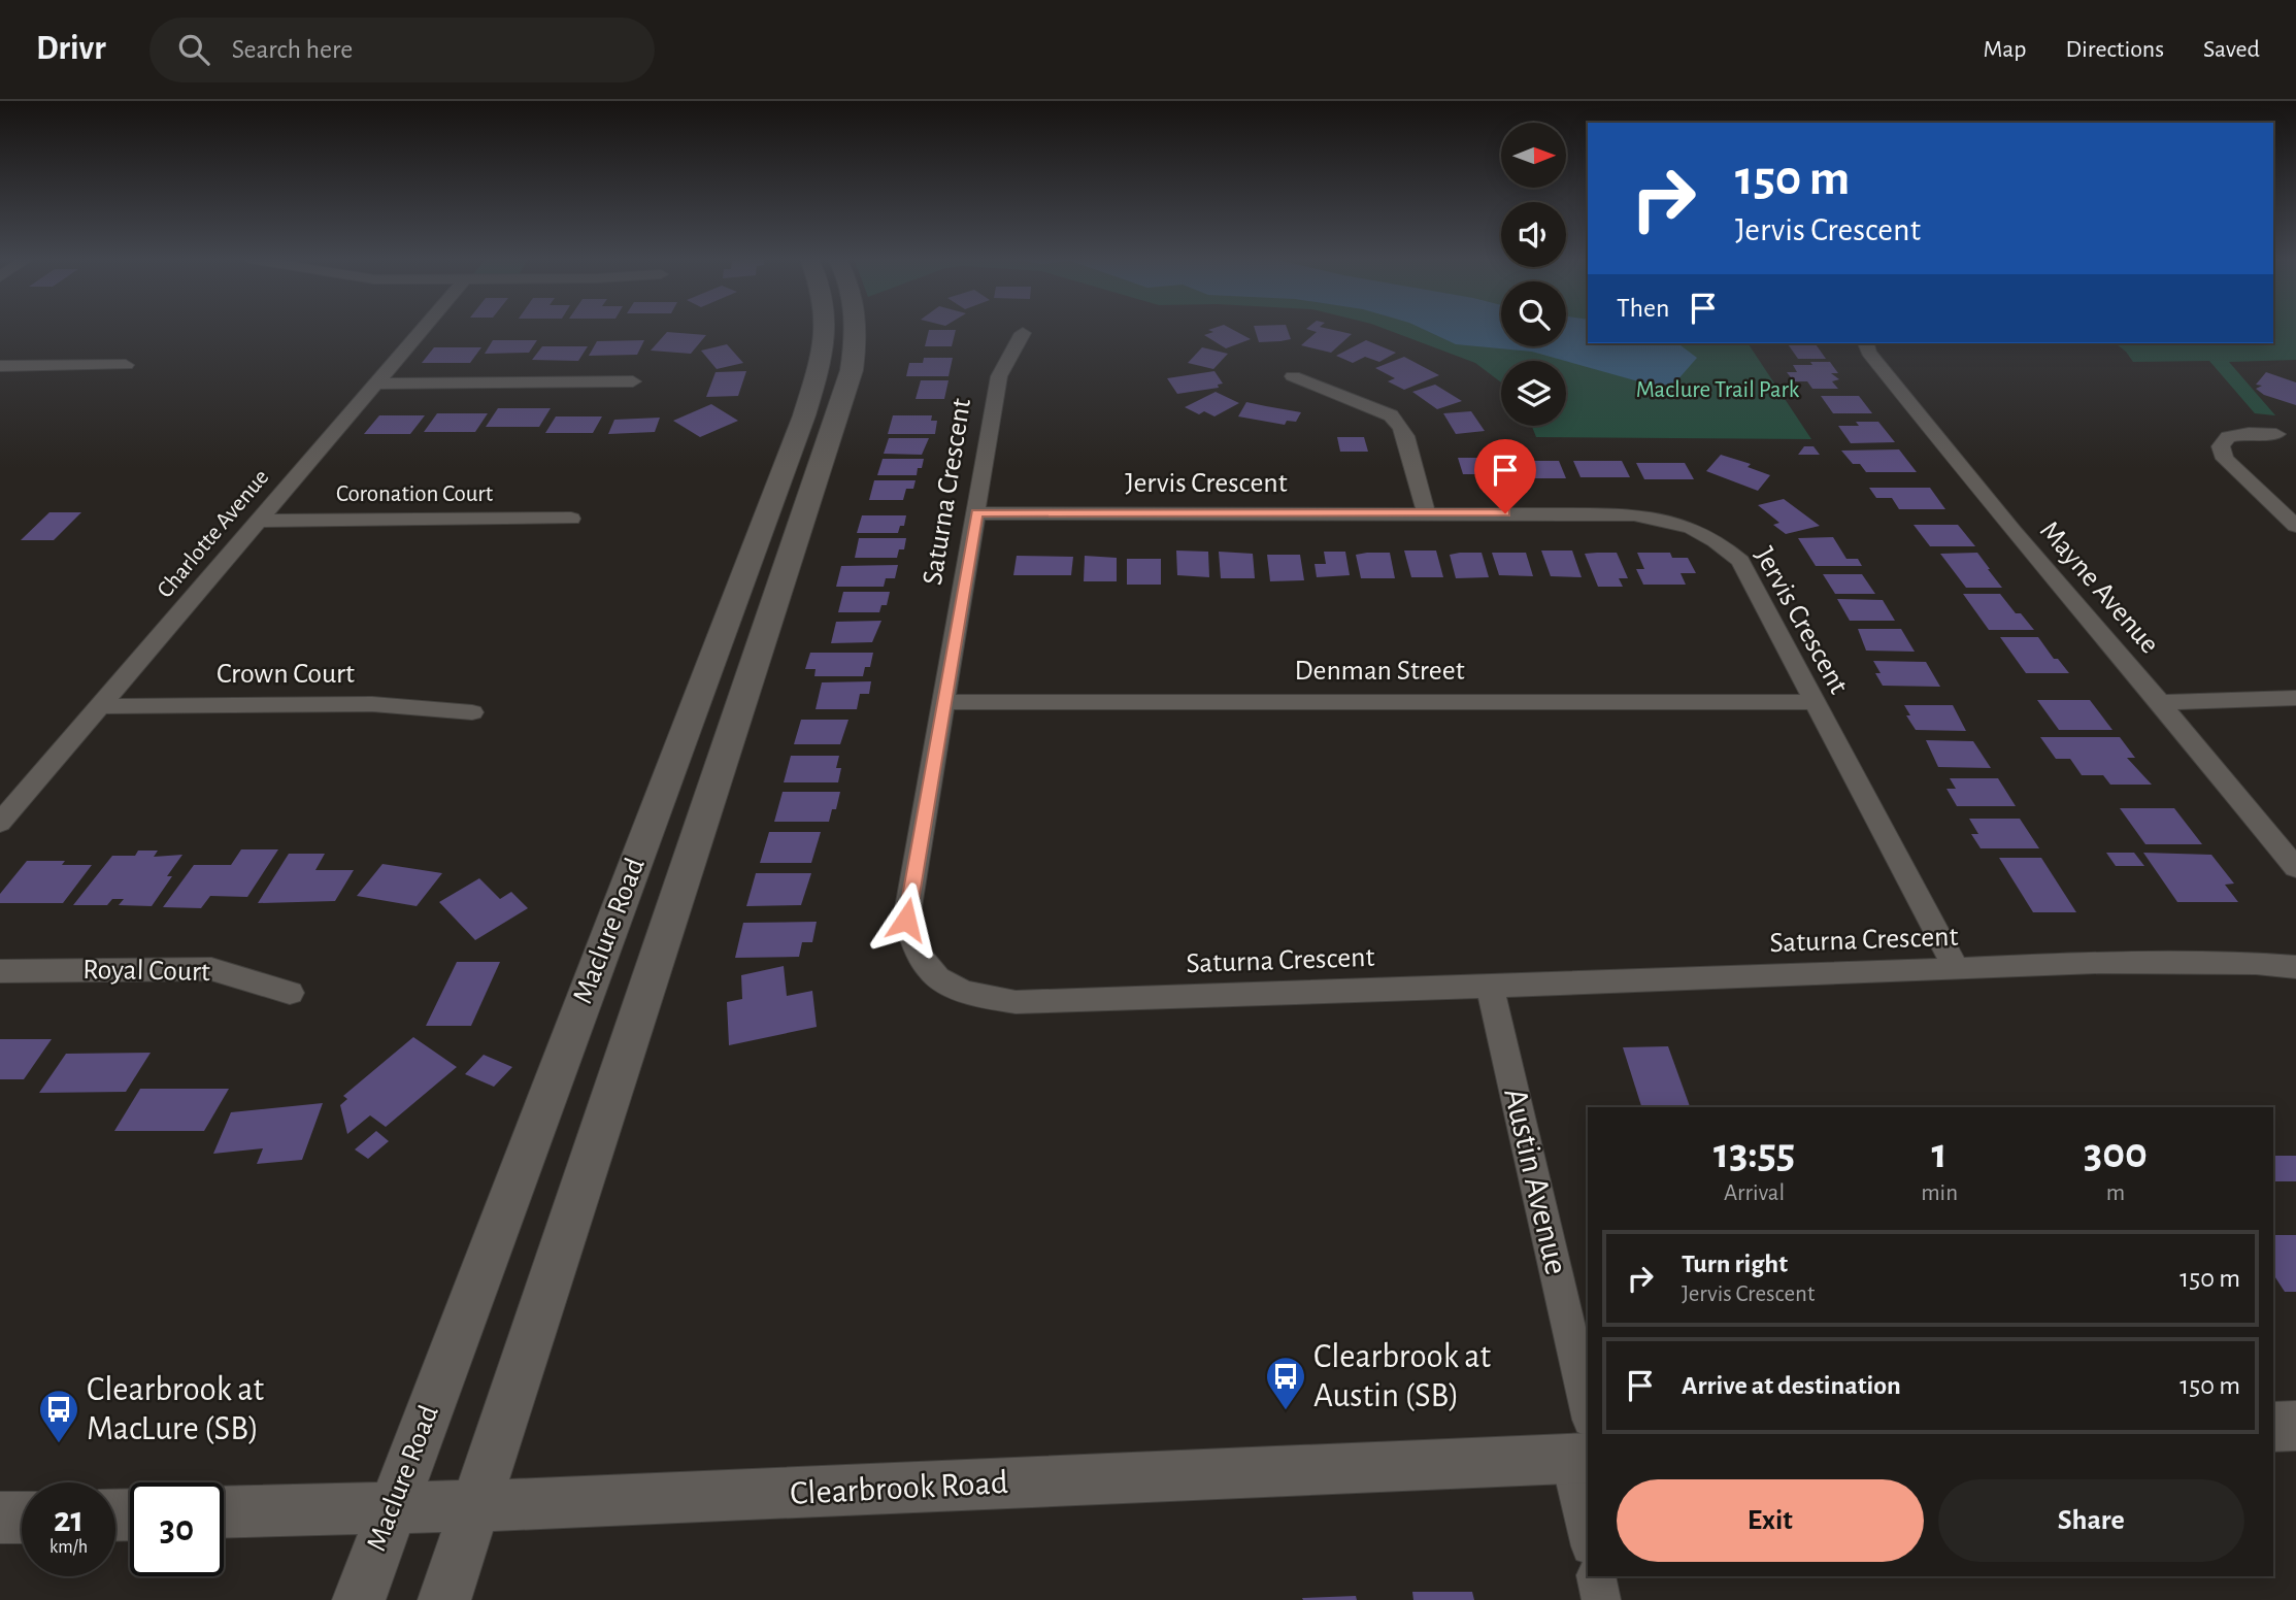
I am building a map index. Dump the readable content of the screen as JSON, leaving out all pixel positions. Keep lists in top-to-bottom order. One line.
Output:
{"streets":{"main road":["Maclure Road","Clearbrook Road"],"street":["Jervis Crescent","Saturna Crescent","Coronation Court","Charlotte Avenue","Mayne Avenue","Denman Street","Crown Court","Royal Court","Austin Avenue"]},"crossings":[["Jervis Crescent","Saturna Crescent"],["Jervis Crescent","Denman Street"],["Saturna Crescent","Denman Street"],["Saturna Crescent","Austin Avenue"],["Coronation Court","Charlotte Avenue"],["Charlotte Avenue","Crown Court"],["Maclure Road","Clearbrook Road"],["Austin Avenue","Clearbrook Road"]],"parks":["Maclure Trail Park"],"places":{"bus stop":["Clearbrook at Austin (SB)","Clearbrook at MacLure (SB)"]},"north":"right","page":{"header":"Drivr","search":"Search here","nav":["Map","Directions","Saved"],"turn":["150 m","Jervis Crescent"],"then":"Then","eta":["13:55","Arrival","1","min","300","m"],"list":[{"name":"Turn right","note":"Jervis Crescent","value":"150 m"},{"name":"Arrive at destination","value":"150 m"}],"buttons":["Exit","Share"],"speed":"21 km/h","limit":"30"}}
